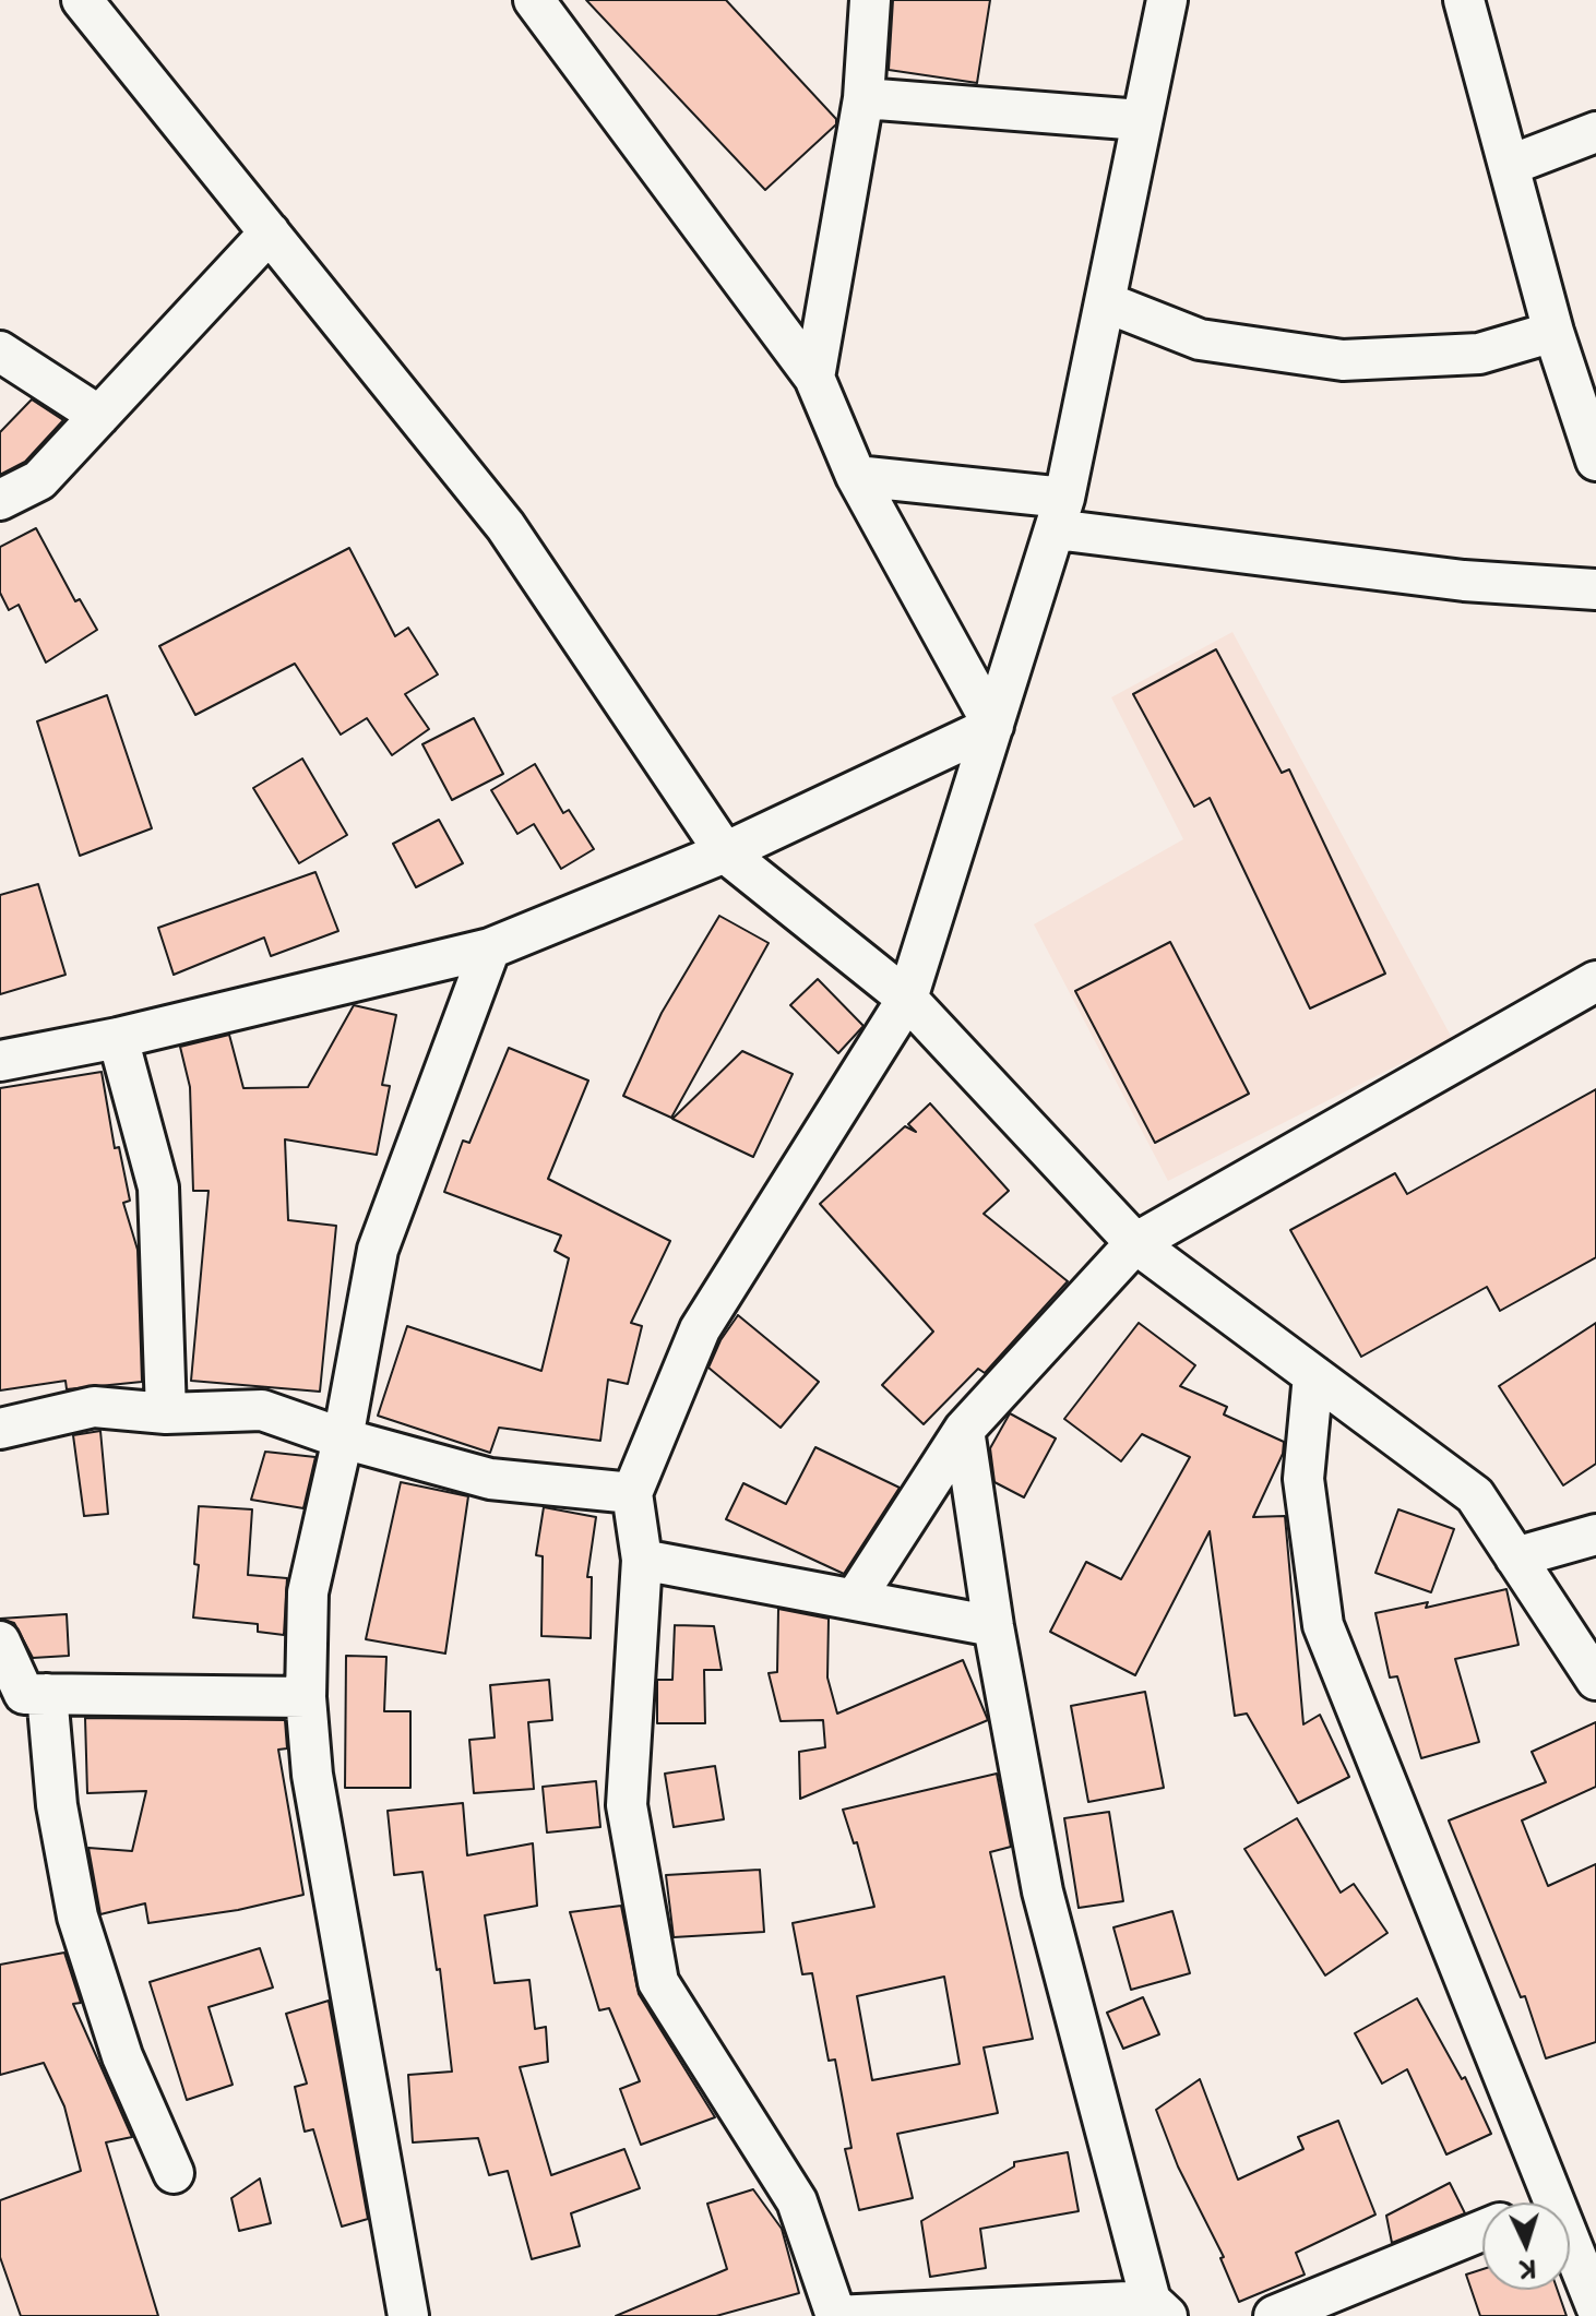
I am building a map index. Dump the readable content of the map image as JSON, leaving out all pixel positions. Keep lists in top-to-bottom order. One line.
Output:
{"north":"bottom"}
